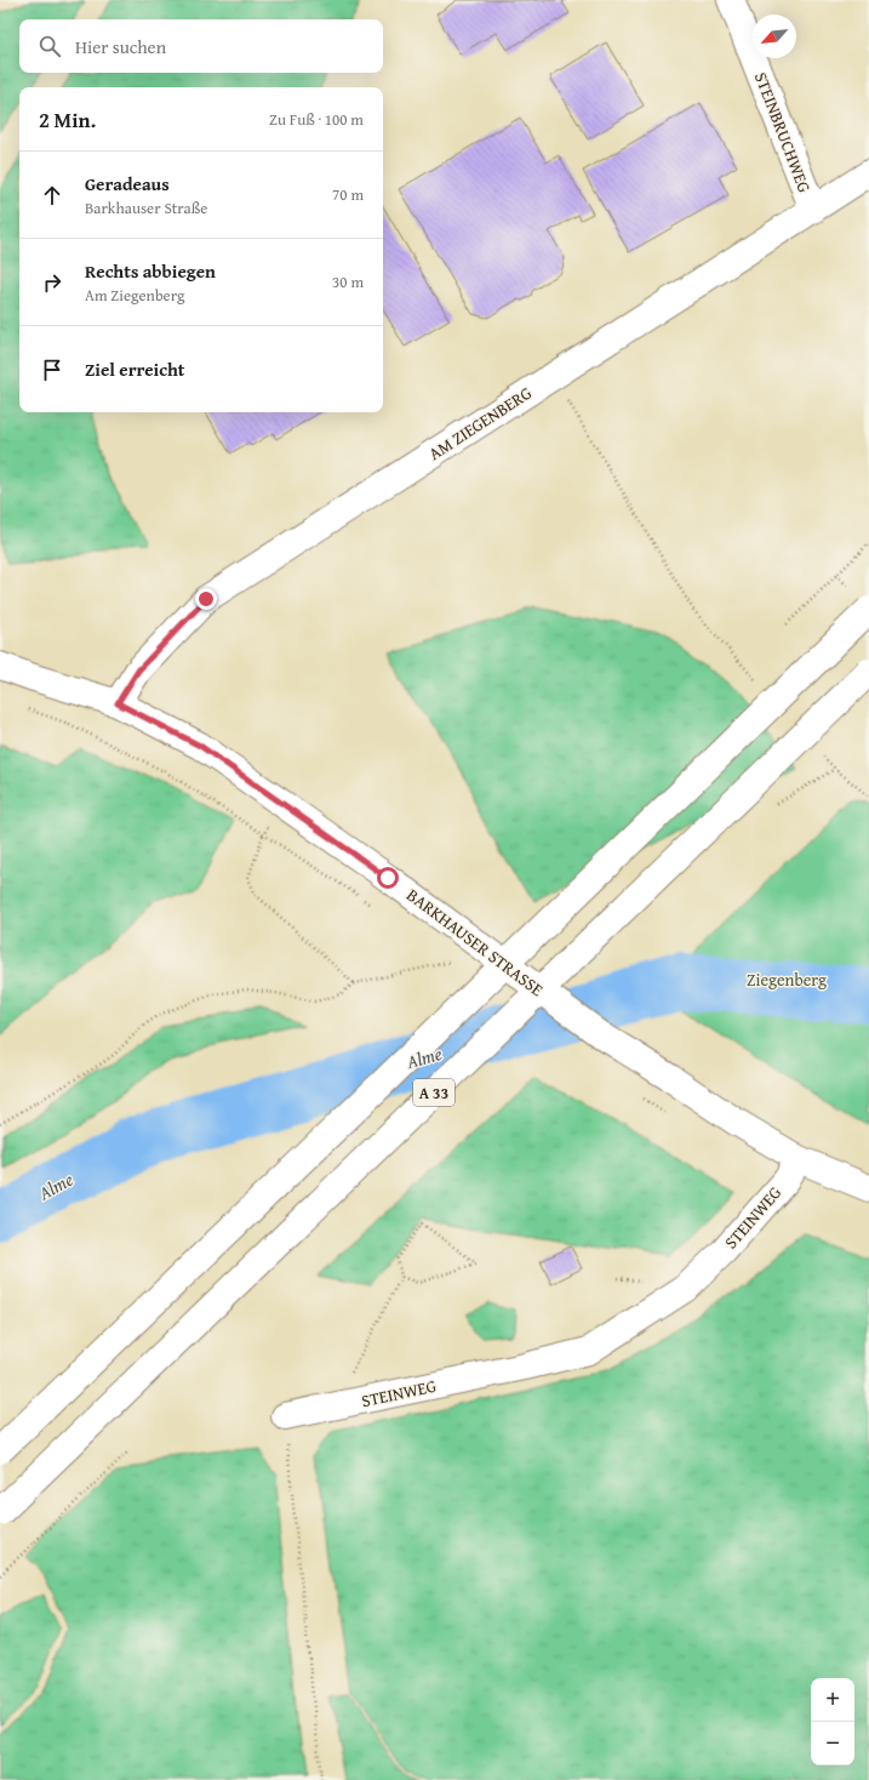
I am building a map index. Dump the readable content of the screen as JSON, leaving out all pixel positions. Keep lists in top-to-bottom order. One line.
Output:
{"streets":{"main road":["STEINBRUCHWEG","AM ZIEGENBERG","BARKHAUSER STRASSE","A 33","STEINWEG"]},"crossings":[["STEINBRUCHWEG","AM ZIEGENBERG"],["AM ZIEGENBERG","BARKHAUSER STRASSE"],["BARKHAUSER STRASSE","STEINWEG"]],"water":["Alme"],"parks":["Ziegenberg"],"north":"bottom left","page":{"search":"Hier suchen","heading":["2 Min.","Zu Fuß · 100 m"],"list":[["Geradeaus","Barkhauser Straße","70 m"],["Rechts abbiegen","Am Ziegenberg","30 m"],"Ziel erreicht"],"map_buttons":["+","−"]}}
